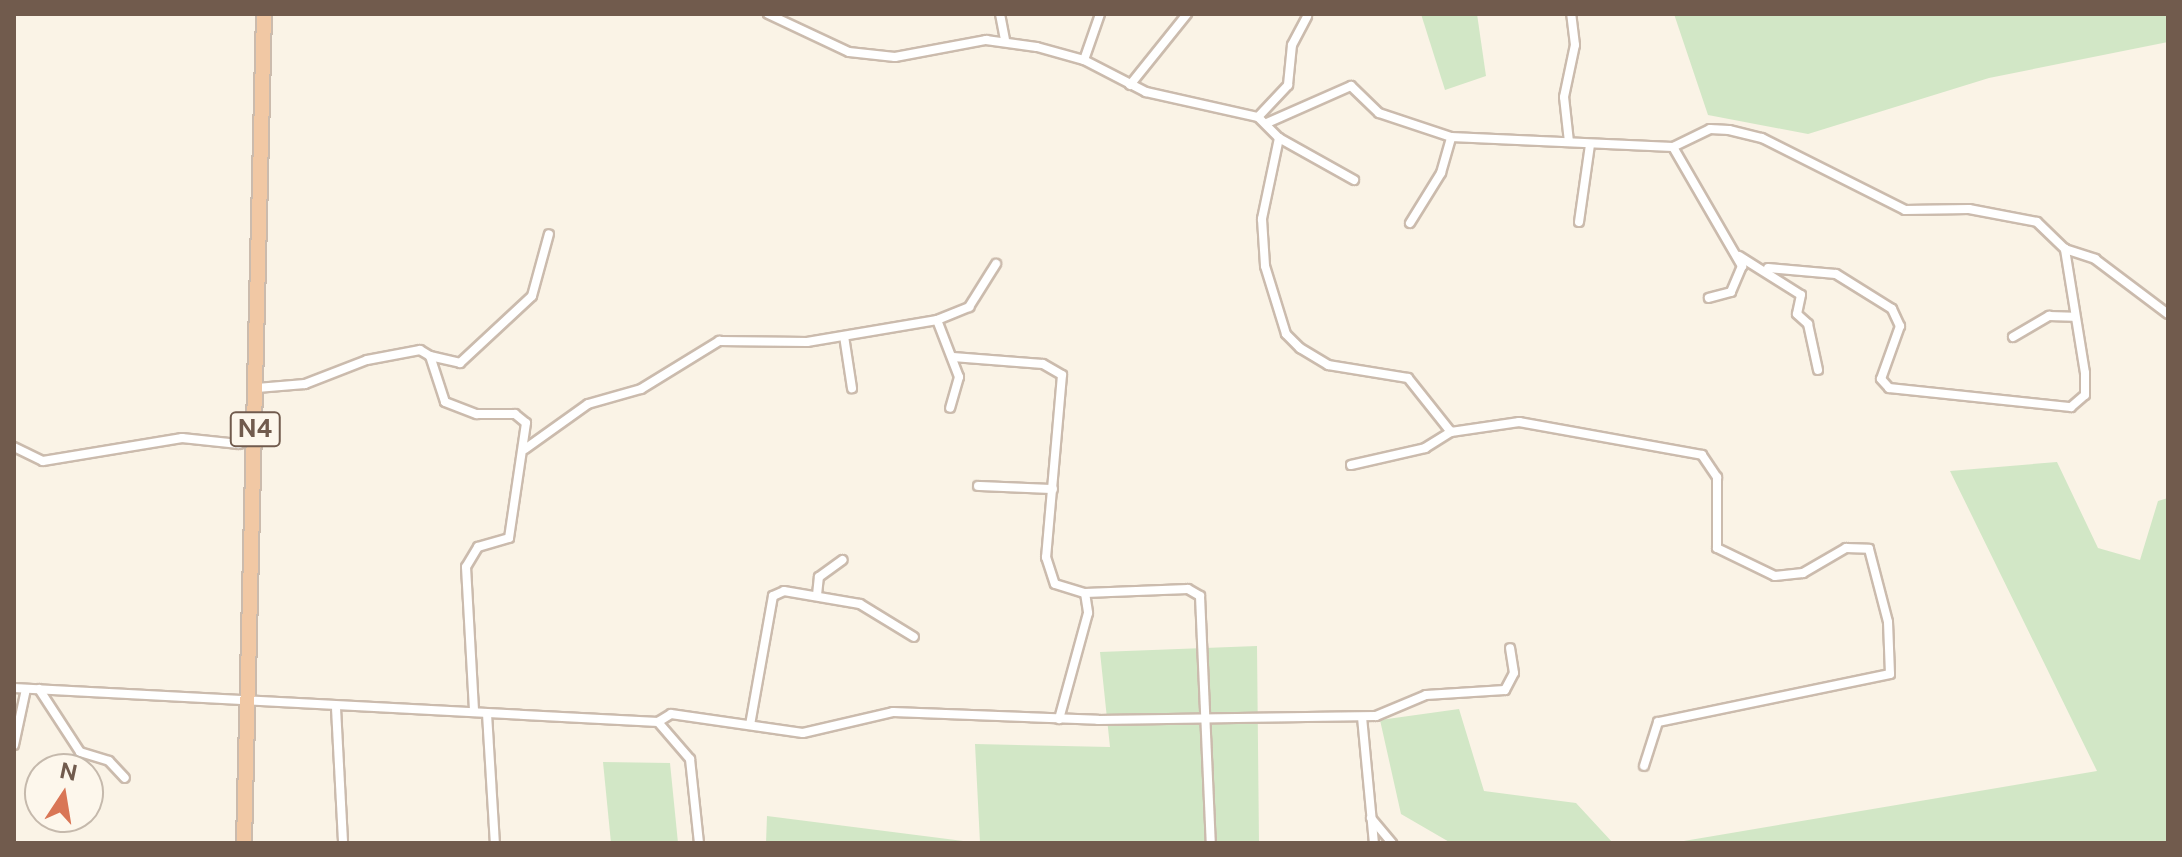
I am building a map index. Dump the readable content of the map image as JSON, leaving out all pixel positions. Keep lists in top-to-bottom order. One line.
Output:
{"streets":{"highway":["N4"]},"north":"top"}
